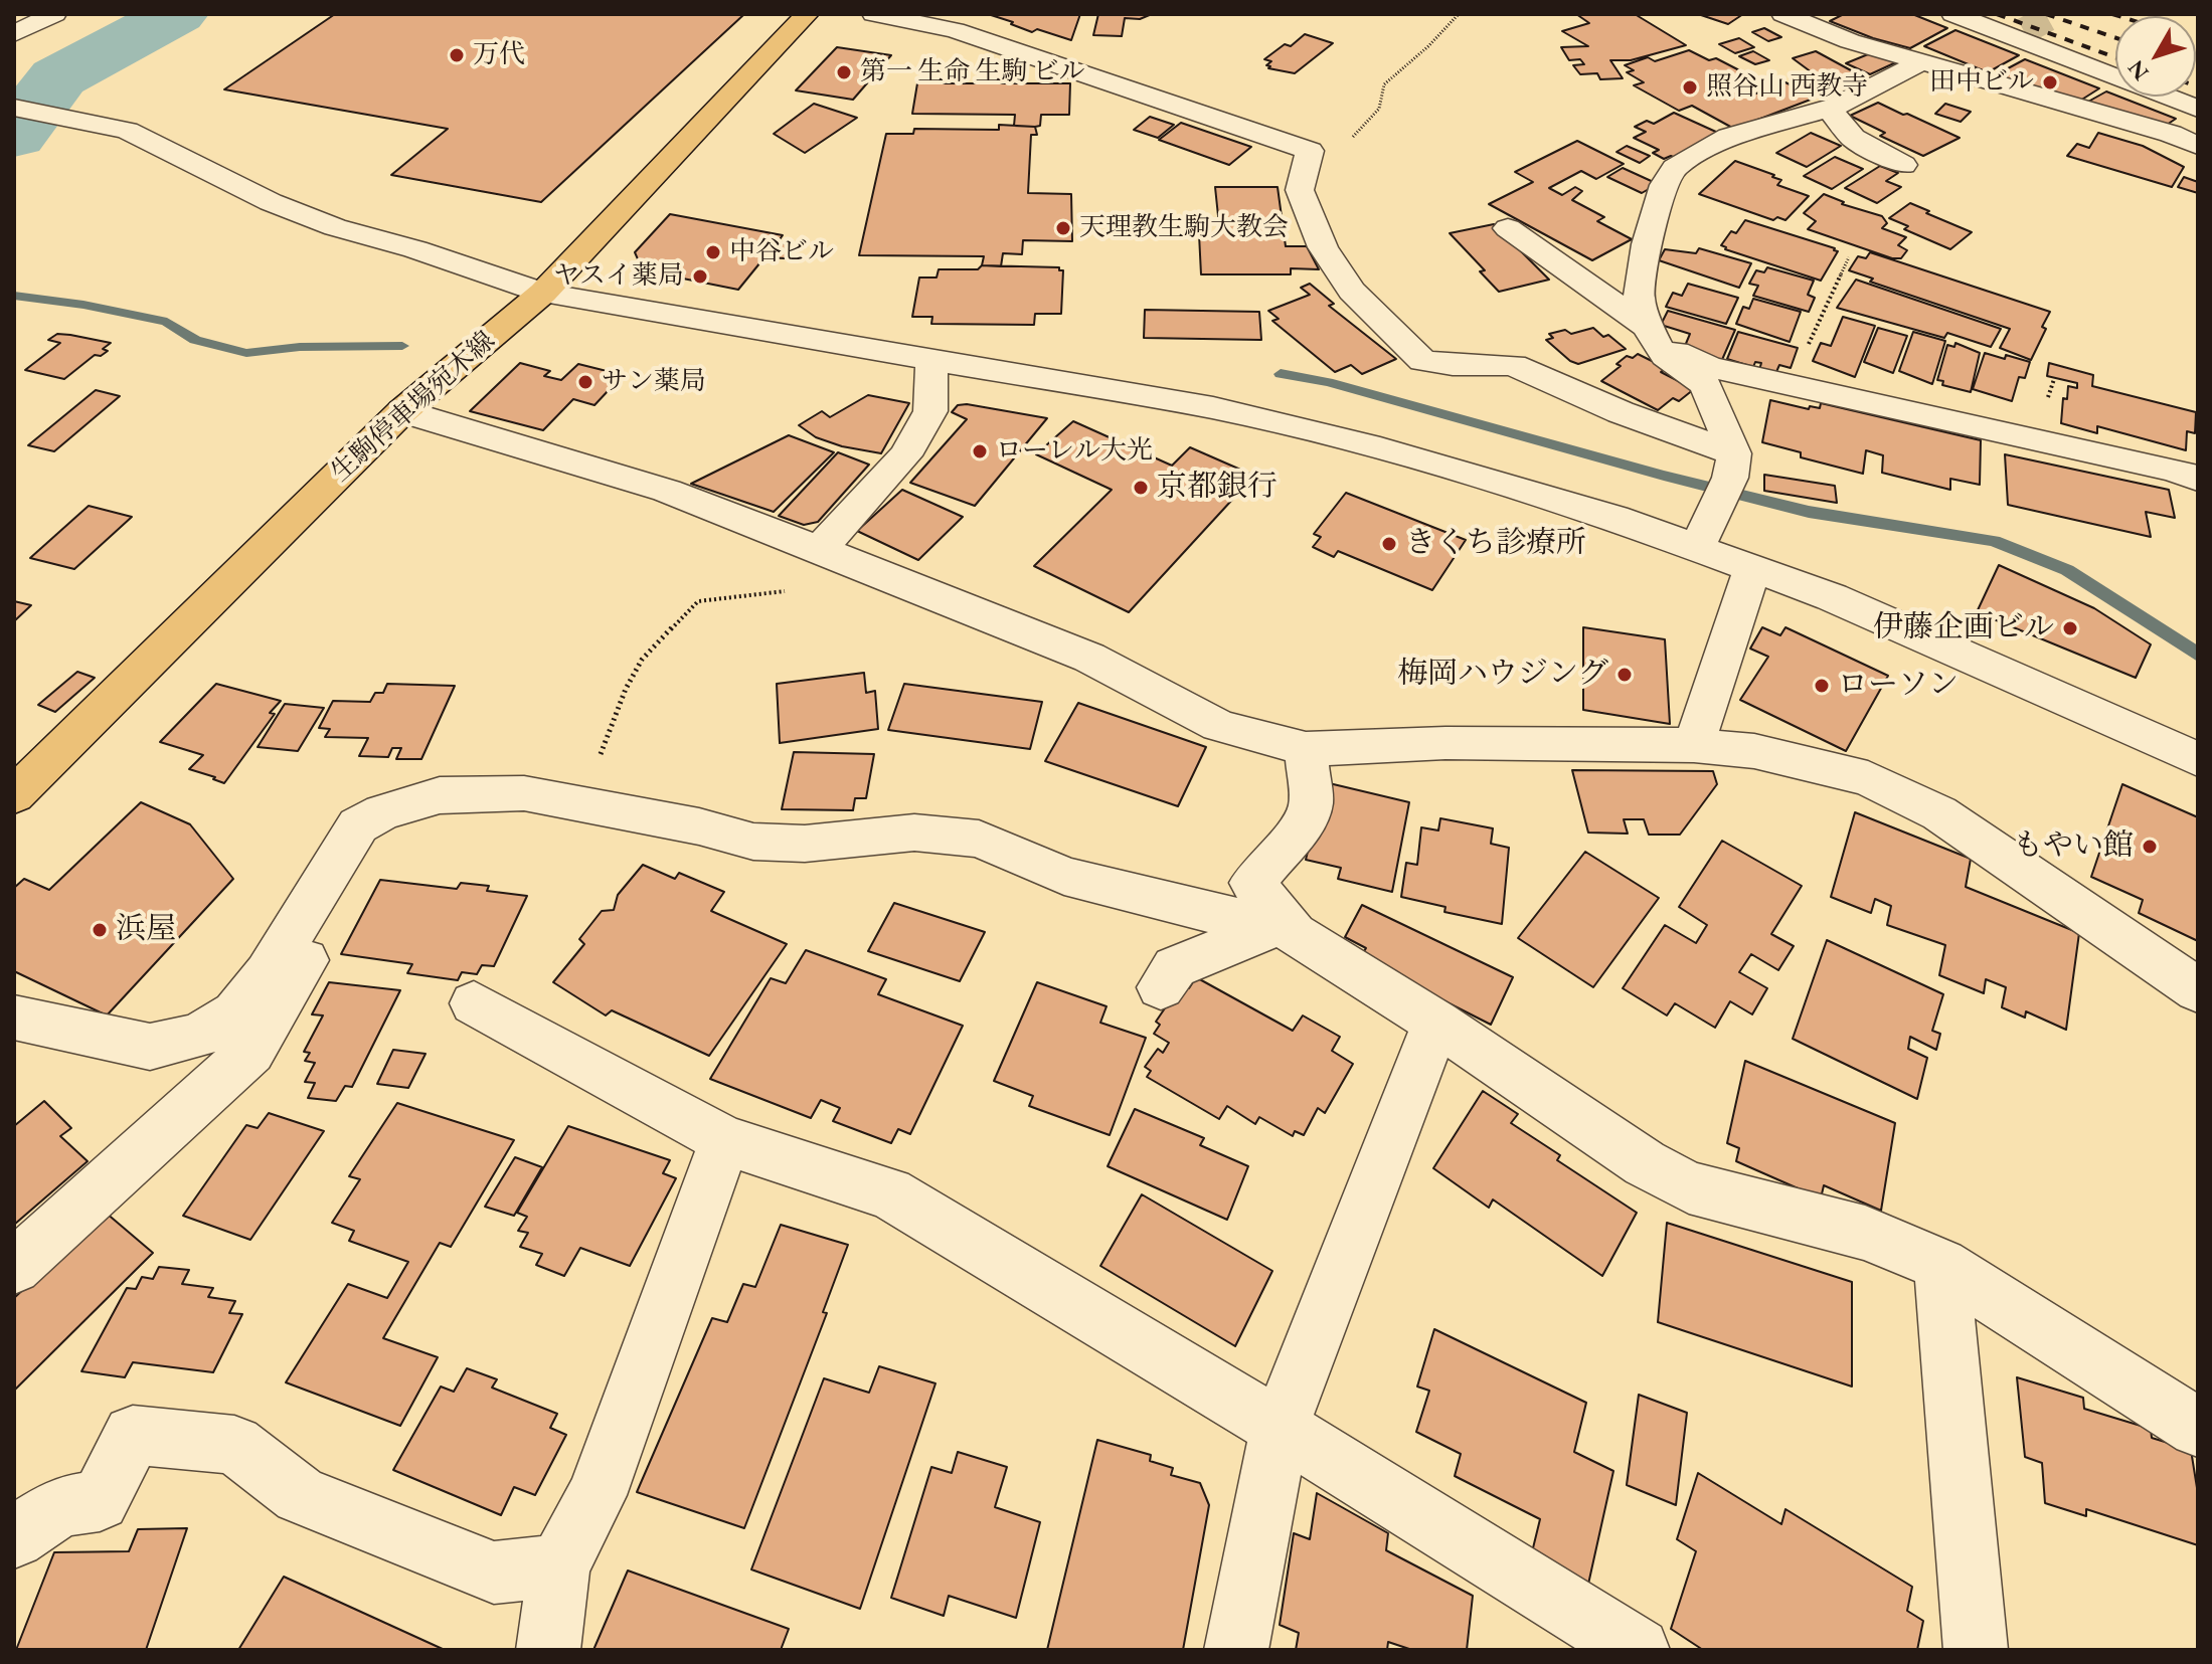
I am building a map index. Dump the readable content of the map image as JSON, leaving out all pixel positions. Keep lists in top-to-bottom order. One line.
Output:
{"streets":{"main road":["生駒停車場宛木線"]},"places":["万代","第一 生命 生駒 ビル","田中ビル","照谷山 西教寺","天理教生駒大教会","中谷ビル","ヤスイ薬局","サン薬局","ローレル大光","京都銀行","きくち診療所","伊藤企画ビル","梅岡ハウジング","ローソン","もやい館","浜屋"],"north":"bottom left"}
